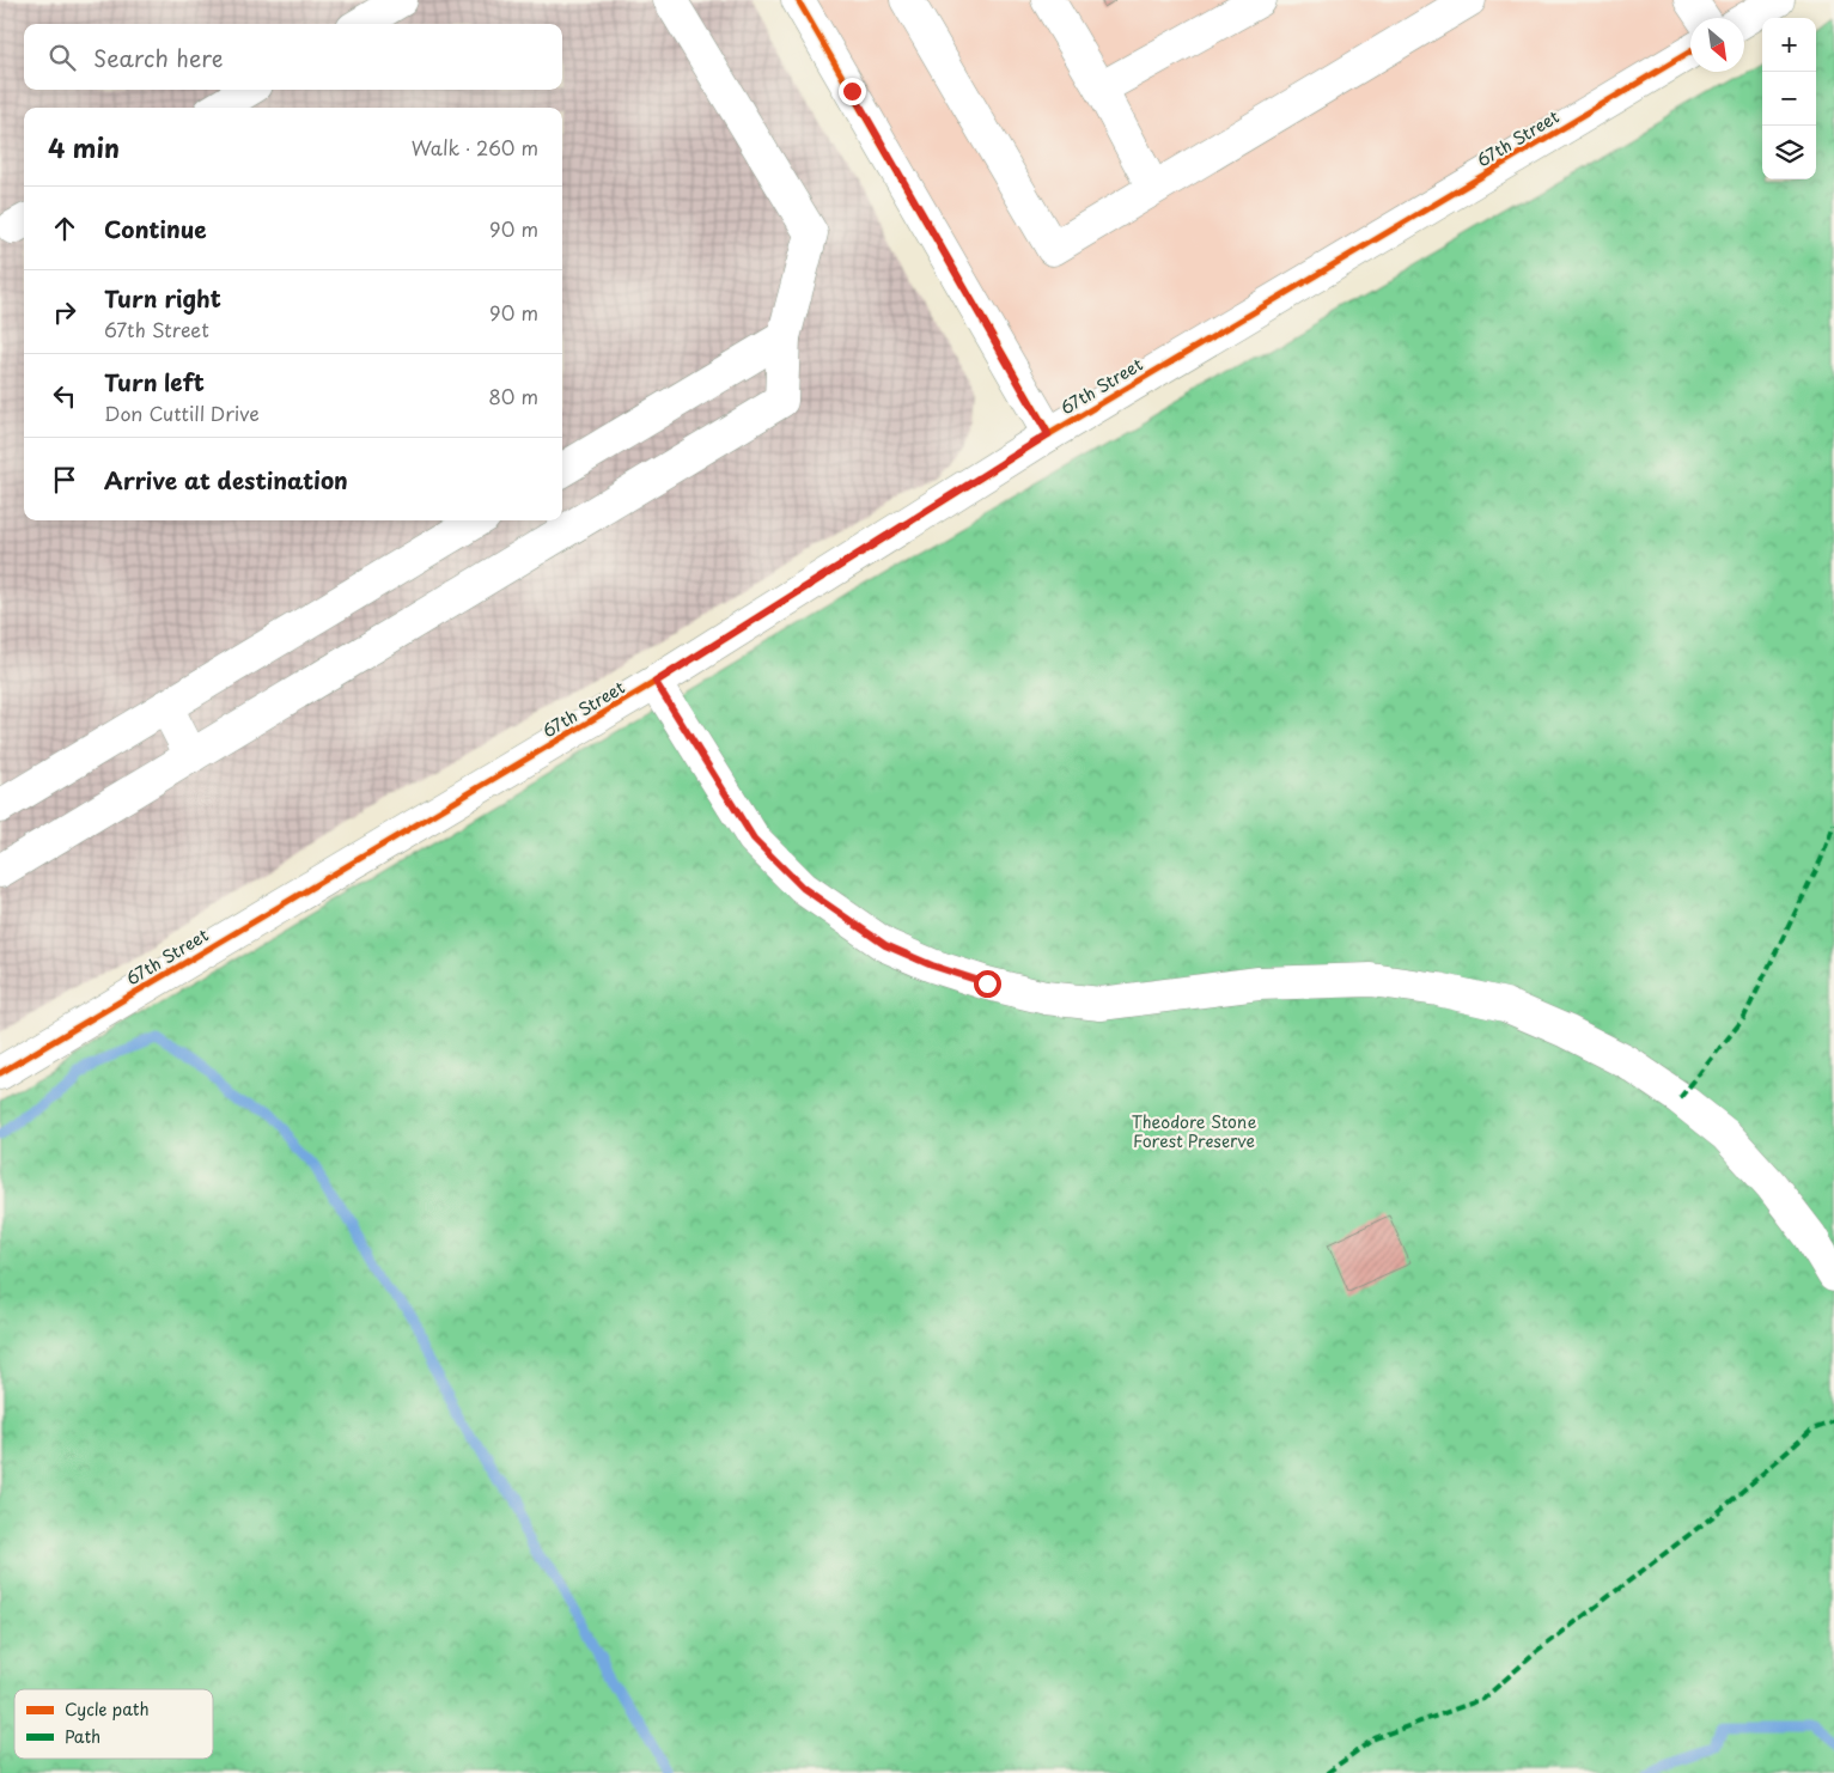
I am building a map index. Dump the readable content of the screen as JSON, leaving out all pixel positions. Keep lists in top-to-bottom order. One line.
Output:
{"streets":{"street":["67th Street"]},"parks":["Theodore Stone Forest Preserve"],"legend":["Cycle path","Path"],"north":"bottom right","page":{"map_buttons":["+","−"],"search":"Search here","heading":["4 min","Walk · 260 m"],"list":[["Continue","90 m"],["Turn right","67th Street","90 m"],["Turn left","Don Cuttill Drive","80 m"],"Arrive at destination"]}}
